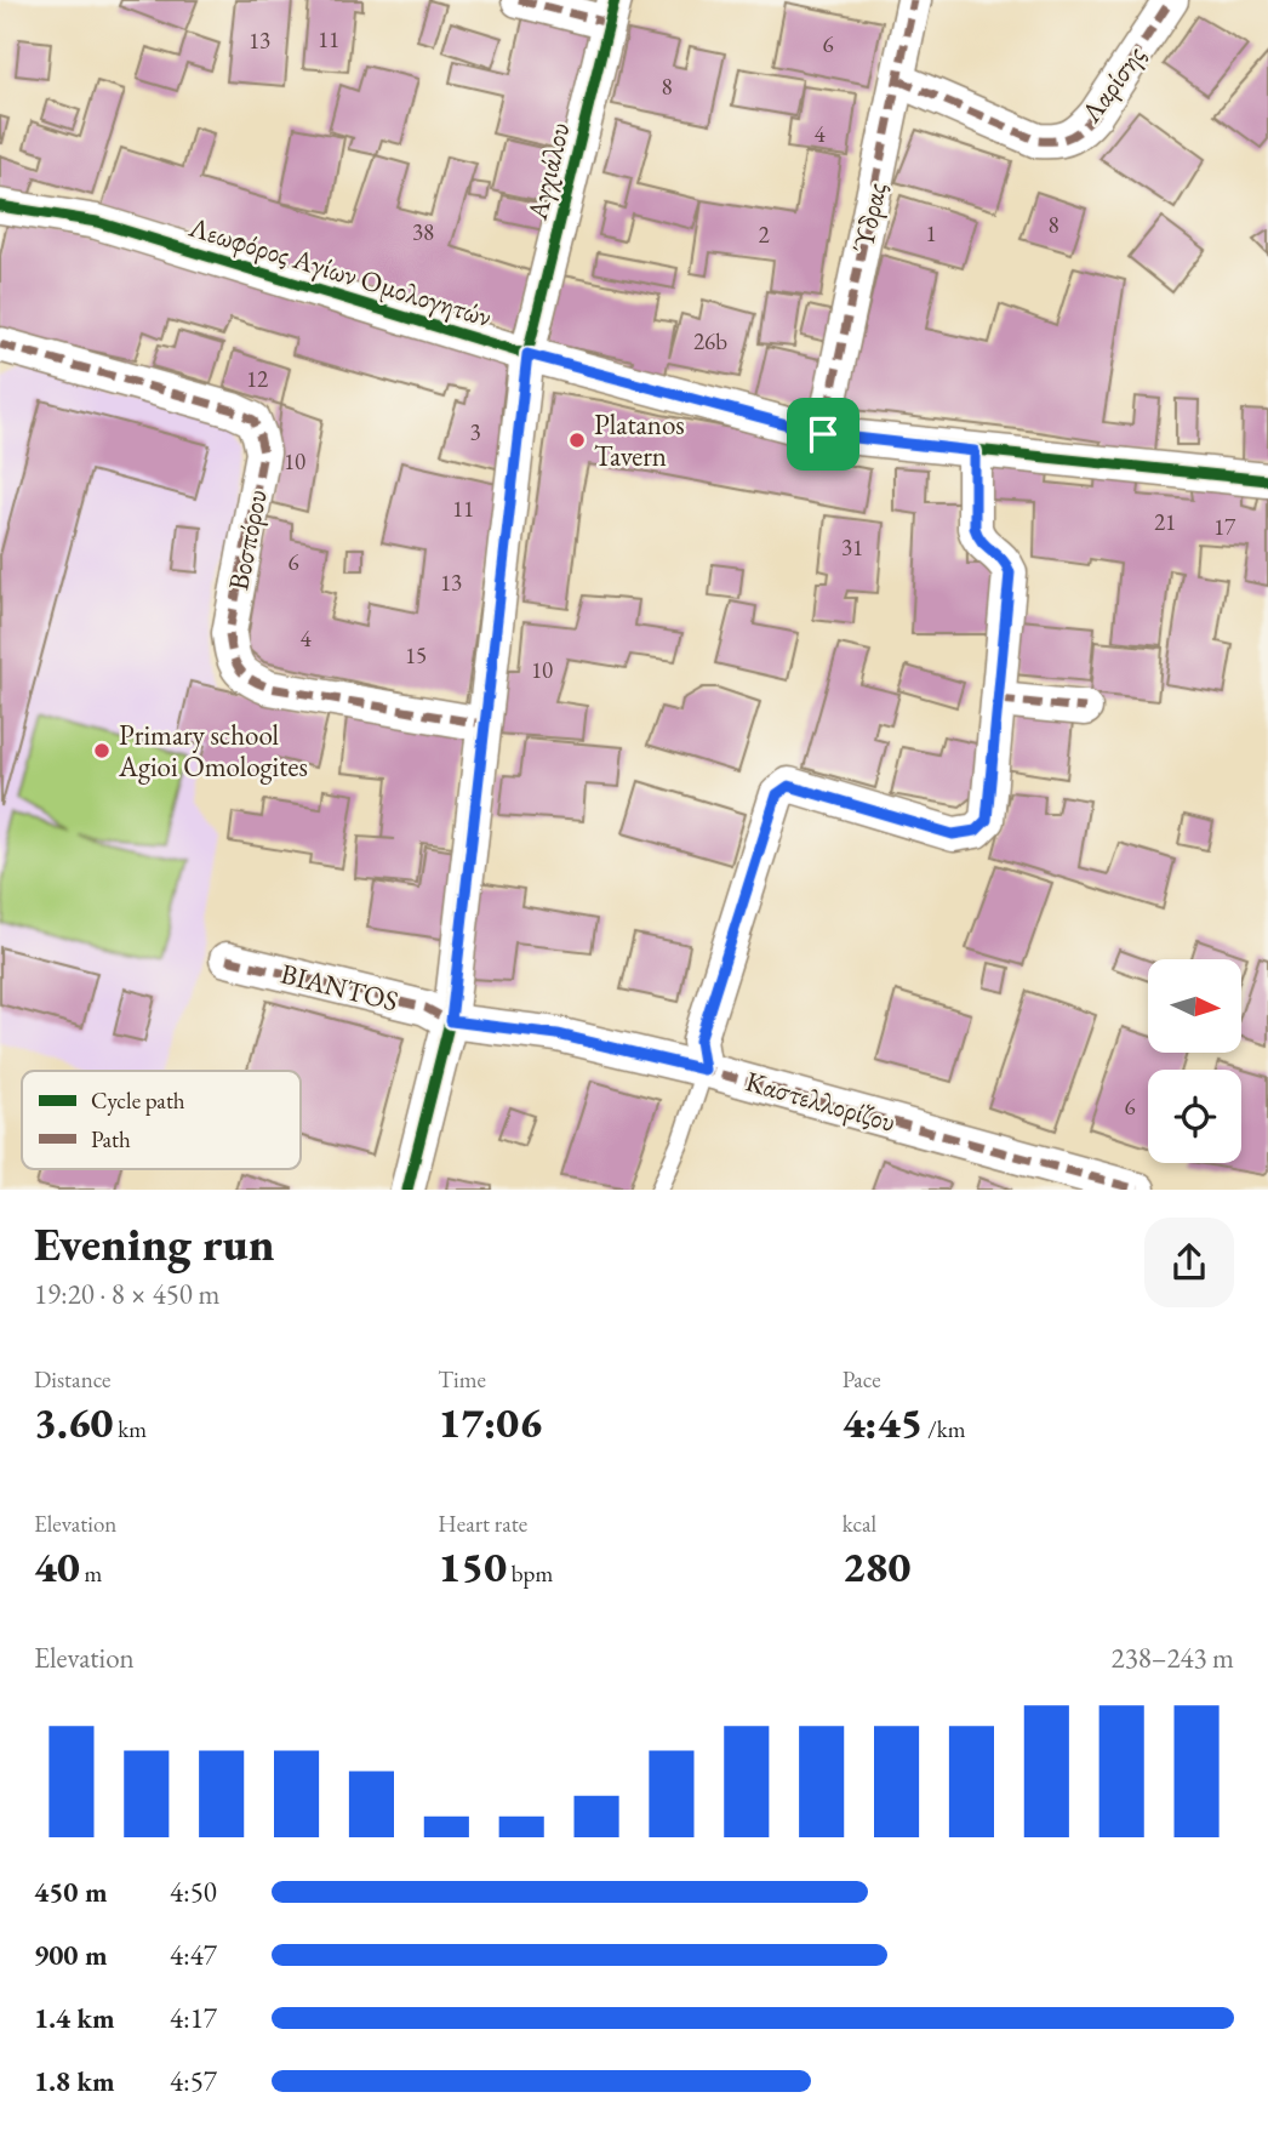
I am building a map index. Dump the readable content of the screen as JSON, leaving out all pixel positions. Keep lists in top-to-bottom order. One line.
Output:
{"streets":{"street":["Λαρίσης","Αγχιάλου","Ύδρας","Λεωφόρος Αγίων Ομολογητών","Βοσπόρου","BIANTOS","Καστελλορίζου"]},"crossings":[["Λαρίσης","Ύδρας"],["Αγχιάλου","Λεωφόρος Αγίων Ομολογητών"],["Αγχιάλου","Βοσπόρου"],["Αγχιάλου","BIANTOS"],["Αγχιάλου","Καστελλορίζου"],["Ύδρας","Λεωφόρος Αγίων Ομολογητών"],["BIANTOS","Καστελλορίζου"]],"places":["Platanos Tavern","Primary school Agioi Omologites"],"house_numbers":["11","13","6","8","4","8","38","1","2","26b","12","3","10","11","21","17","31","6","13","4","15","10","6"],"legend":["Cycle path","Path"],"north":"right","page":{"heading":["Evening run","19:20 · 8 × 450 m"],"stats":[["Distance","3.60 km"],["Time","17:06"],["Pace","4:45 /km"],["Elevation","40 m"],["Heart rate","150 bpm"],["kcal","280"]],"chart":["Elevation","238–243 m"],"list":[{"name":"450 m","note":"4:50"},{"name":"900 m","note":"4:47"},{"name":"1.4 km","note":"4:17"},{"name":"1.8 km","note":"4:57"}]}}
